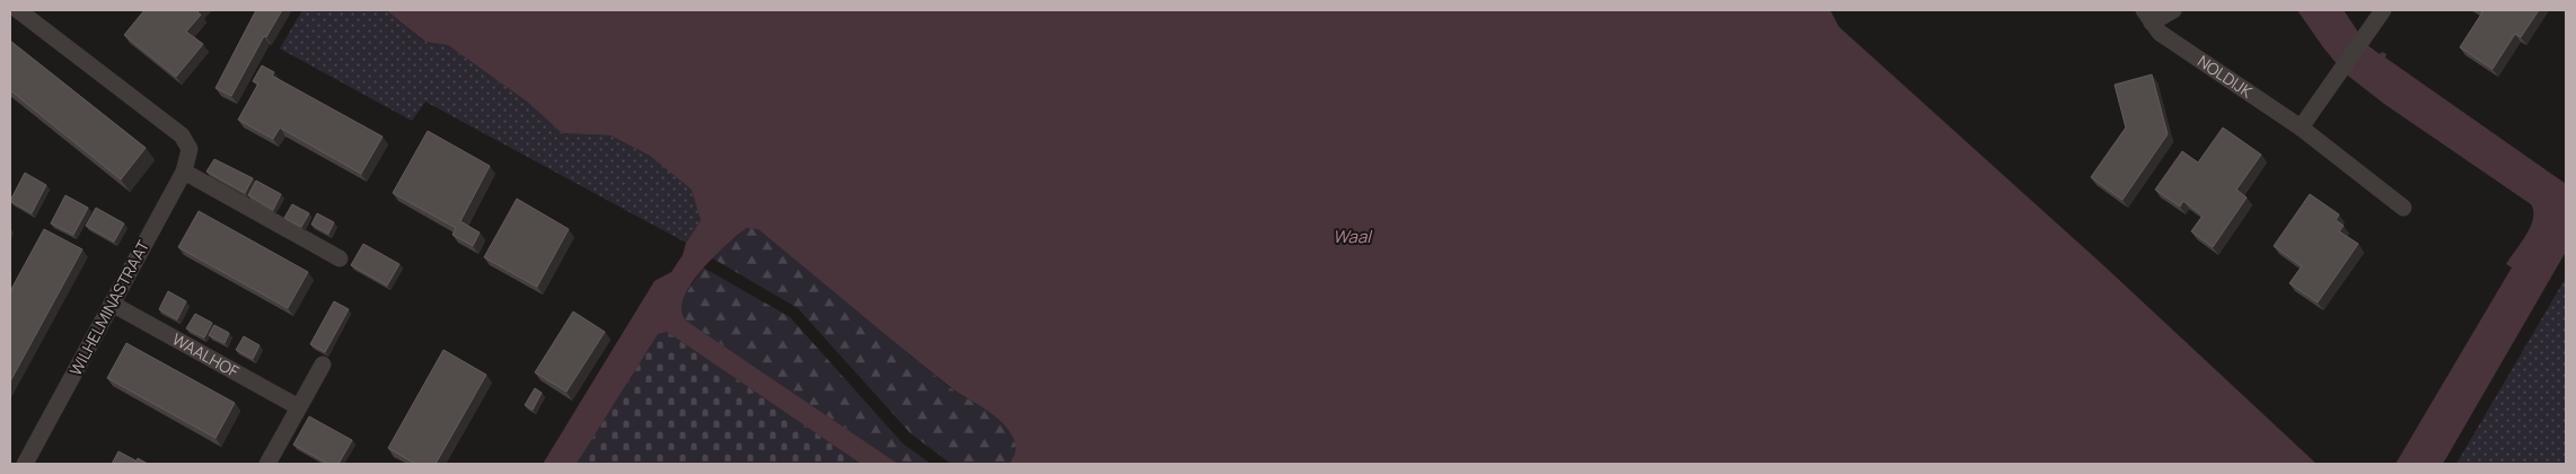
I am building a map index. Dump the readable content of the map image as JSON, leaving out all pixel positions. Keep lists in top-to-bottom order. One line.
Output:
{"streets":{"street":["NOLDIJK","WILHELMINASTRAAT","WAALHOF"]},"crossings":[["WILHELMINASTRAAT","WAALHOF"]],"water":["Waal"]}
